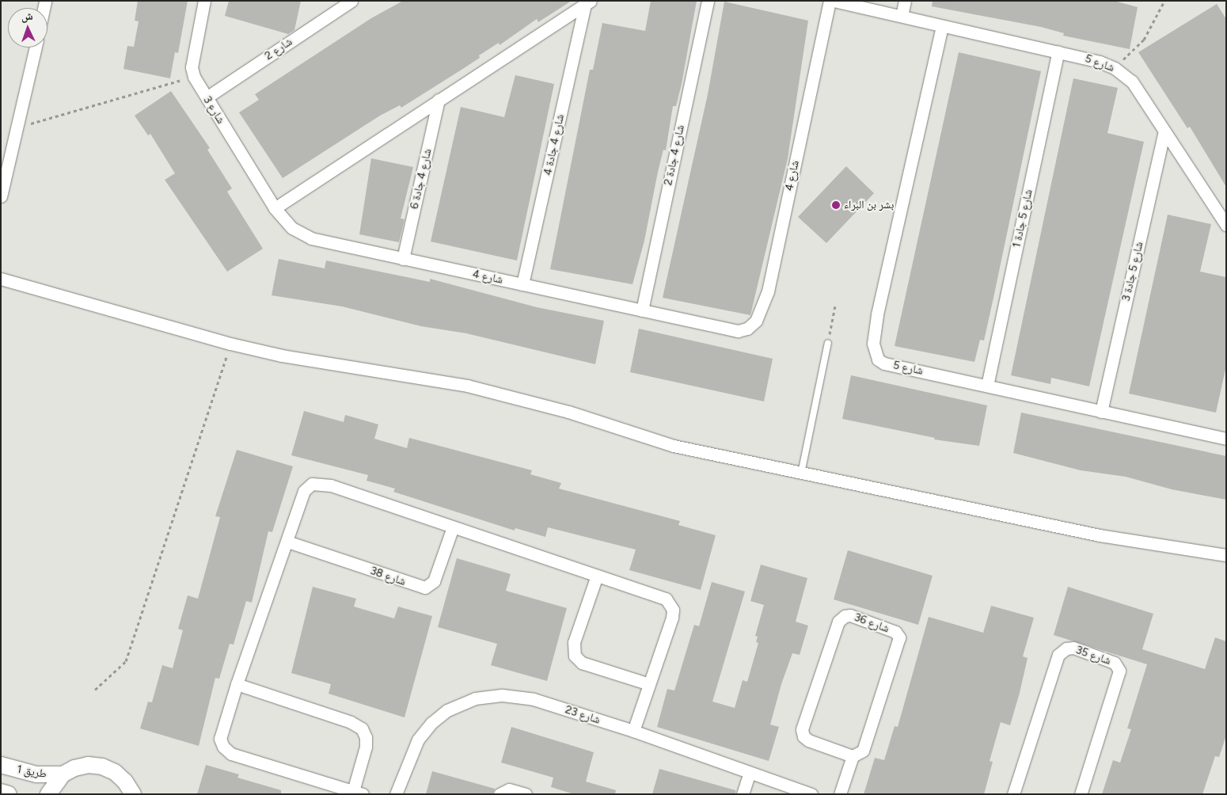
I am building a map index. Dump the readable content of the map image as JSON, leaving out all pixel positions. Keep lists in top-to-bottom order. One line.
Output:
{"streets":{"street":["شارع 2","شارع 5","شارع 3","شارع 4 جادة 4","شارع 4 جادة 2","شارع 4","شارع 4 جادة 6","شارع 5 جادة 1","شارع 5 جادة 3","شارع 38","شارع 36","شارع 35","شارع 23","طريق 1"]},"crossings":[["شارع 2","شارع 3"],["شارع 5","شارع 5 جادة 1"],["شارع 5","شارع 5 جادة 3"],["شارع 3","شارع 4"],["شارع 4 جادة 4","شارع 4"],["شارع 4 جادة 2","شارع 4"],["شارع 4","شارع 4 جادة 6"]],"places":["بشر بن البراء"],"north":"top"}
